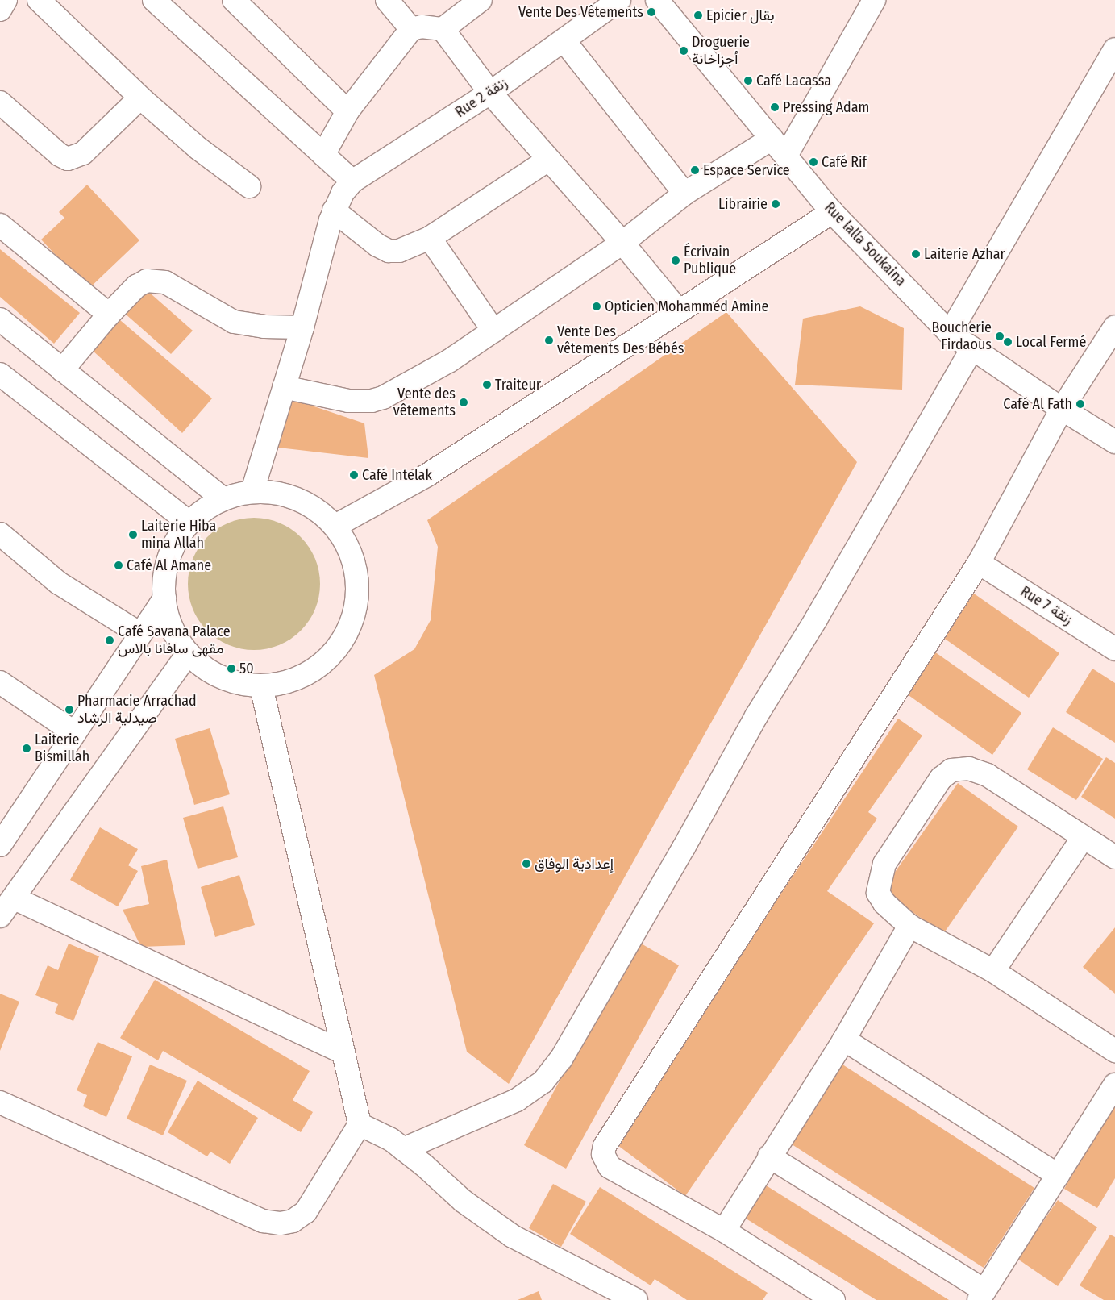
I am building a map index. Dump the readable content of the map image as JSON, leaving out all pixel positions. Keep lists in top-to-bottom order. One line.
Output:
{"streets":{"street":["Rue 2 زنقة","Rue lalla Soukaina","Rue 7 زنقة"]},"places":["Vente Des Vêtements","Epicier بقال","Droguerie أجزاخانة","Café Lacassa","Pressing Adam","Café Rif","Espace Service","Librairie","Laiterie Azhar","Écrivain Publique","Opticien Mohammed Amine","Boucherie Firdaous","Vente Des vêtements Des Bébés","Local Fermé","Traiteur","Vente des vêtements","Café Al Fath","Café Intelak","Laiterie Hiba mina Allah","Café Al Amane","Café Savana Palace مقهى سافانا بالاس","50","Pharmacie Arrachad صيدلية الرشاد","Laiterie Bismillah","إعدادية الوفاق"]}
